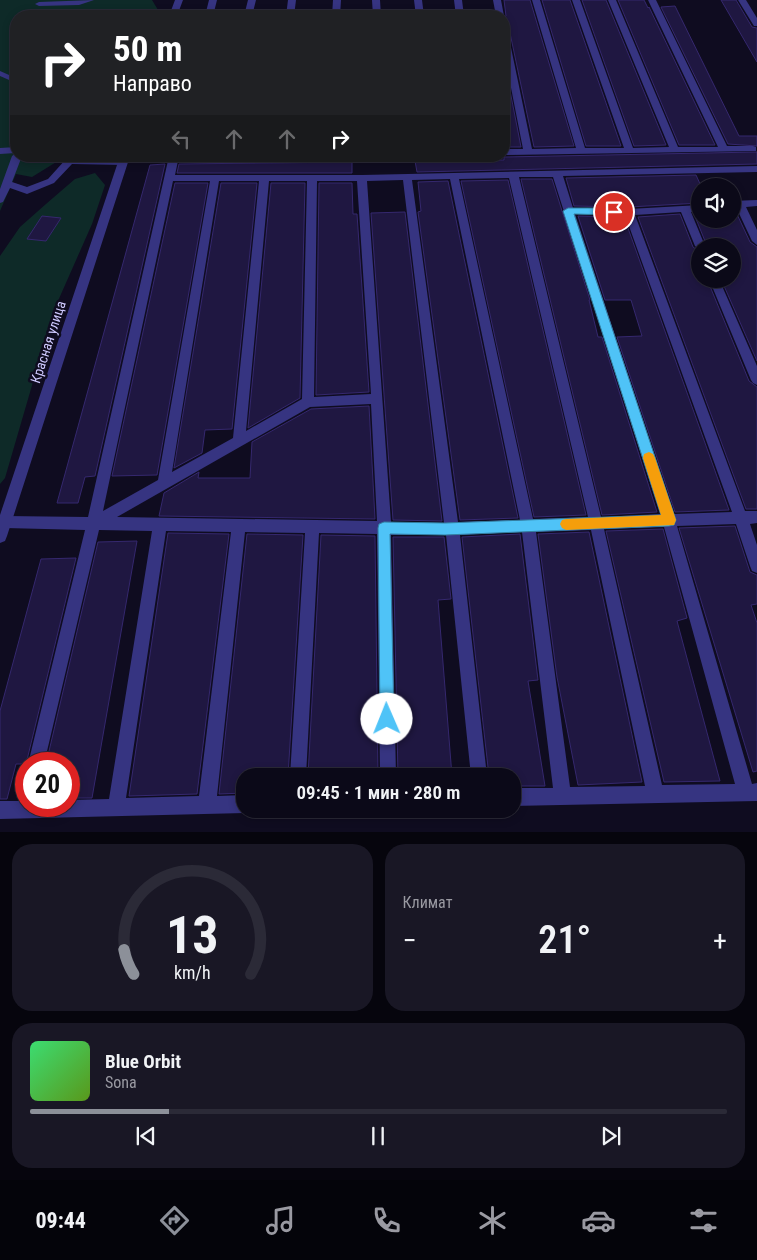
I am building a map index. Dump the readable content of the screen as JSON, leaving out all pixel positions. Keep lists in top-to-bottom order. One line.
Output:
{"streets":{"street":["Красная улица"]},"page":{"turn":["50 m","Направо"],"limit":"20","trip":"09:45 · 1 мин · 280 m","tile":"Климат","heat":["−","21°","+"],"song":["Blue Orbit","Sona"],"tabs":"09:44","gauge":["13","km/h"]}}
